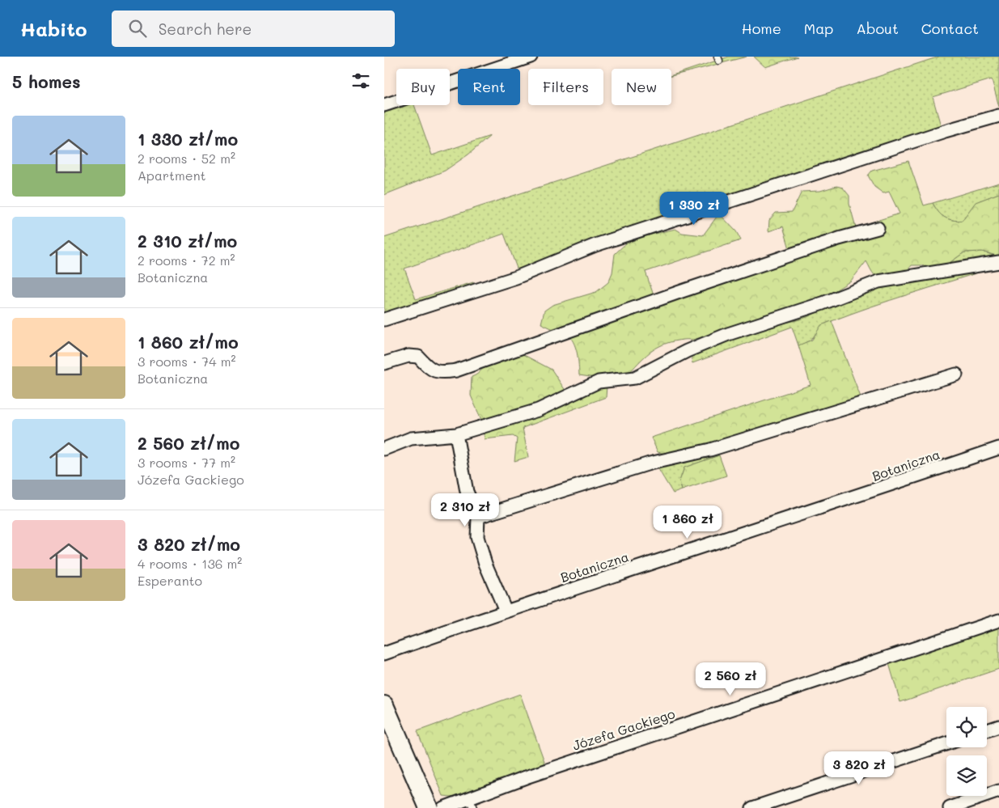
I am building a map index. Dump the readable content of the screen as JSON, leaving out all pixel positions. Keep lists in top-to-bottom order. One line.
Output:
{"streets":{"street":["Botaniczna","Józefa Gackiego"]},"page":{"header":"Habito","search":"Search here","nav":["Home","Map","About","Contact"],"heading":"5 homes","chip":["Buy","Rent","Filters","New"],"list":[{"name":"1 330 zł/mo","note":"2 rooms · 52 m² · Apartment"},{"name":"2 310 zł/mo","note":"2 rooms · 72 m² · Botaniczna"},{"name":"1 860 zł/mo","note":"3 rooms · 74 m² · Botaniczna"},{"name":"2 560 zł/mo","note":"3 rooms · 77 m² · Józefa Gackiego"},{"name":"3 820 zł/mo","note":"4 rooms · 136 m² · Esperanto"}],"price":["1 330 zł","2 310 zł","1 860 zł","2 560 zł","3 820 zł"]}}
